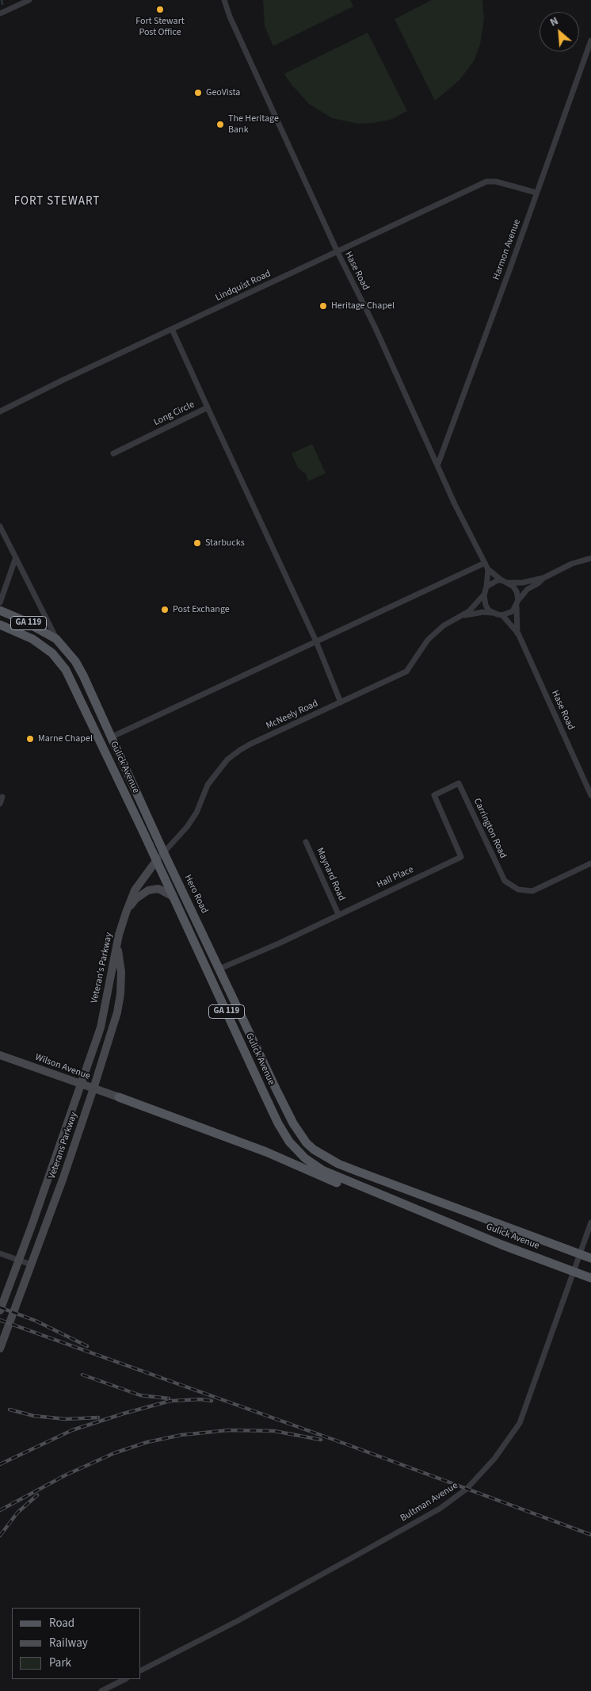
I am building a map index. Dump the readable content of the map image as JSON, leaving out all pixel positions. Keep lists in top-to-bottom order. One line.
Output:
{"streets":{"main road":["GA 119","Gulick Avenue","Hero Road","Veteran's Parkway","Wilson Avenue","Veterans Parkway"],"street":["Harmon Avenue","Hase Road","Lindquist Road","Long Circle","McNeely Road","Carrington Road","Maynard Road","Hall Place","Bultman Avenue"]},"crossings":[["Harmon Avenue","Hase Road"],["Harmon Avenue","Lindquist Road"],["Hase Road","Lindquist Road"],["Lindquist Road","Long Circle"],["GA 119","Hero Road"],["GA 119","Bultman Avenue"],["McNeely Road","Gulick Avenue"],["McNeely Road","Hero Road"],["McNeely Road","Veteran's Parkway"],["Gulick Avenue","Veteran's Parkway"],["Gulick Avenue","Bultman Avenue"],["Carrington Road","Hall Place"],["Maynard Road","Hall Place"],["Hall Place","Hero Road"],["Hero Road","Bultman Avenue"],["Veteran's Parkway","Wilson Avenue"],["Veteran's Parkway","Veterans Parkway"],["Wilson Avenue","Veterans Parkway"]],"districts":["FORT STEWART"],"places":["Fort Stewart Post Office","GeoVista","The Heritage Bank","Heritage Chapel","Starbucks","Post Exchange","Marne Chapel"],"legend":["Road","Railway","Park"],"north":"top left"}
